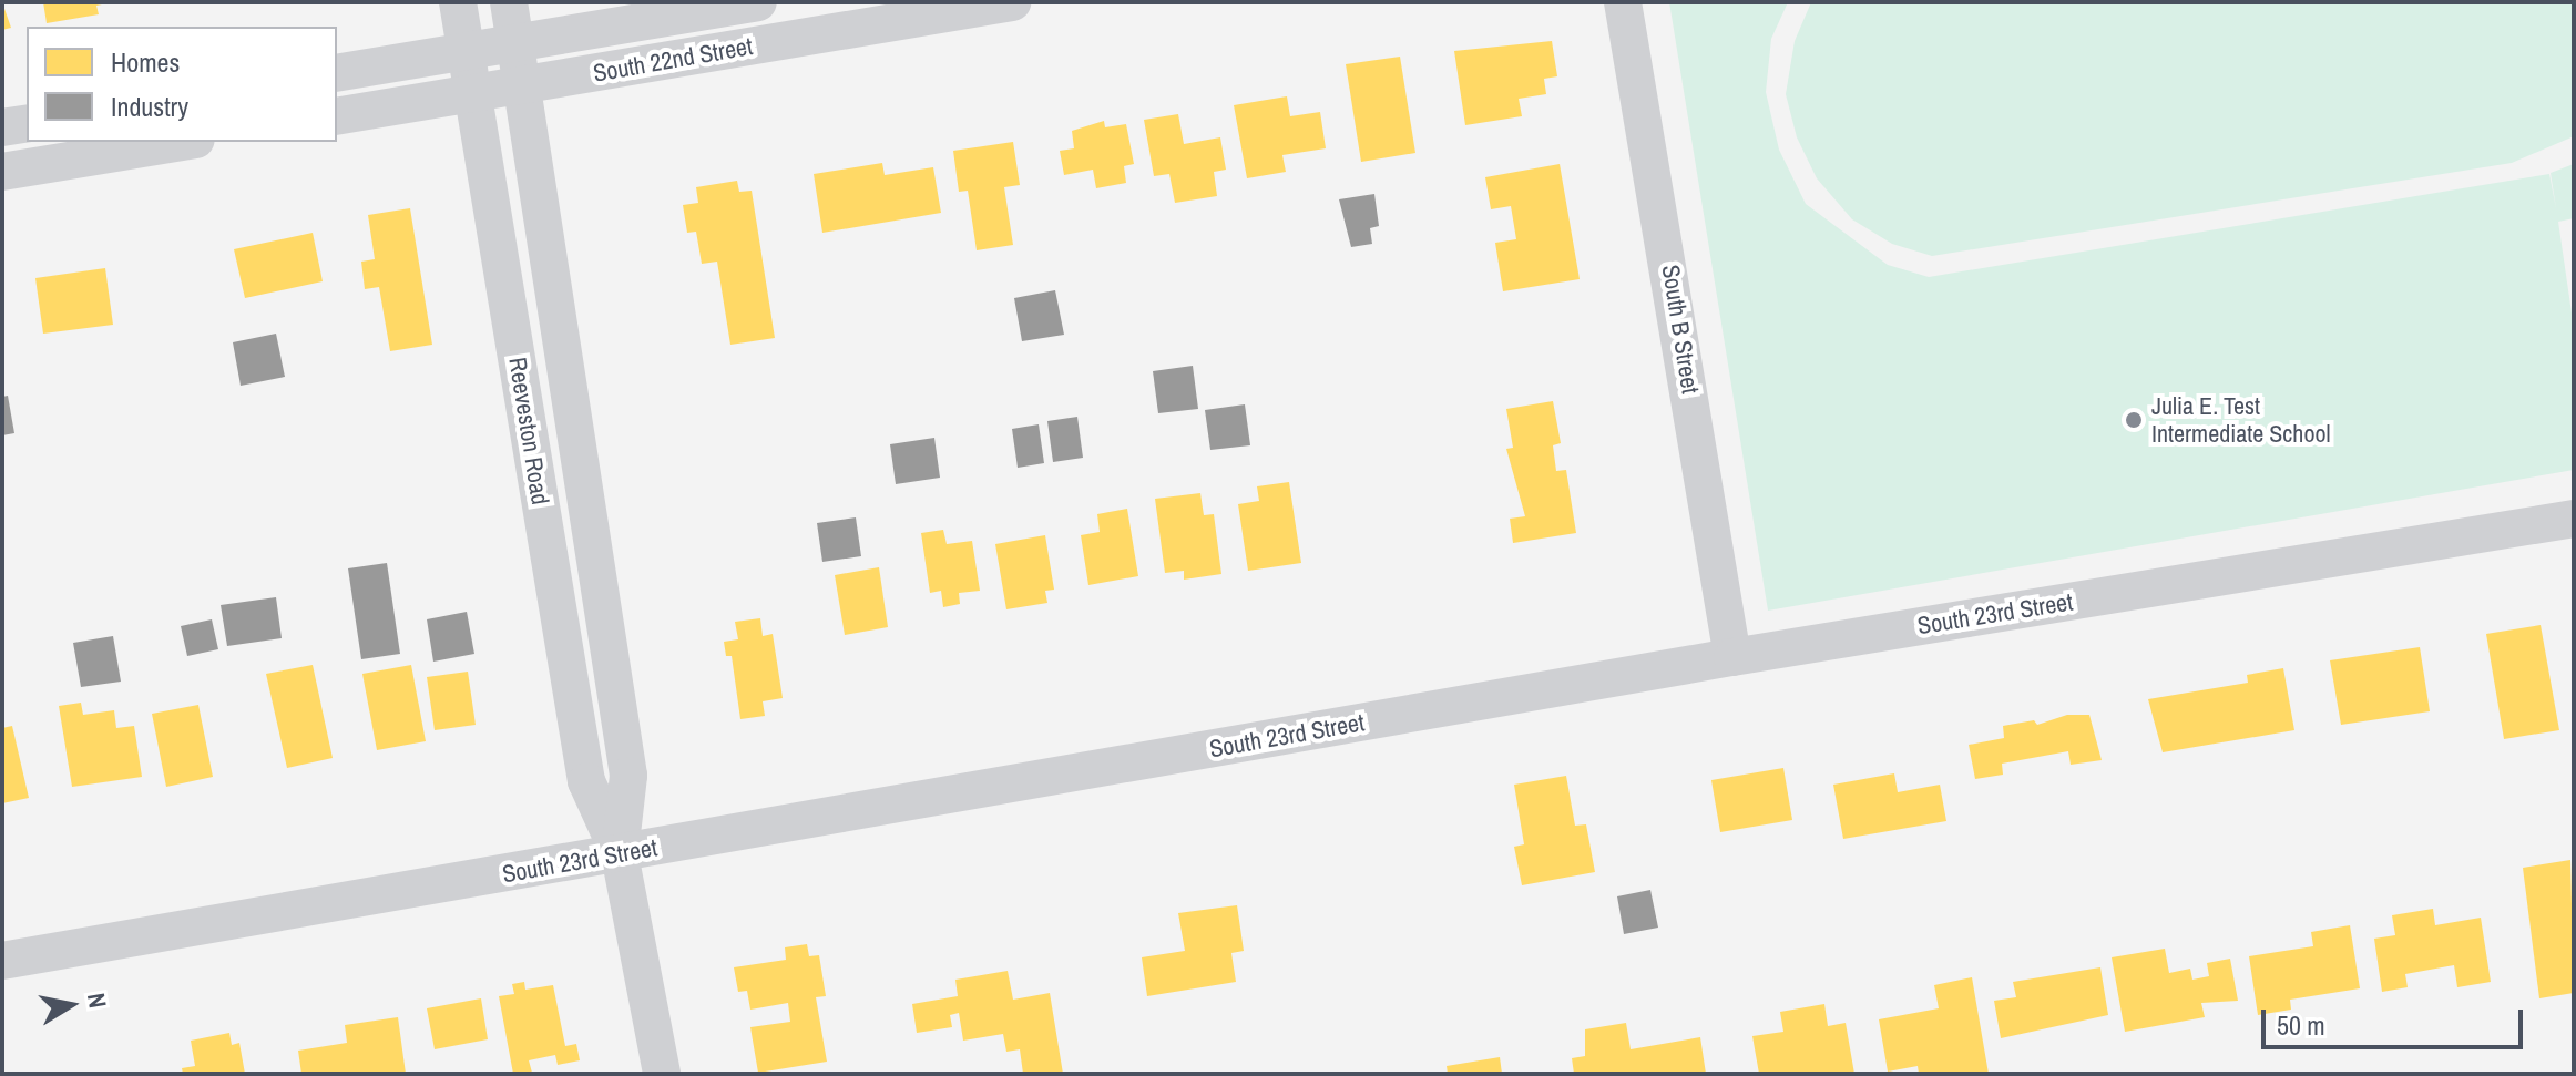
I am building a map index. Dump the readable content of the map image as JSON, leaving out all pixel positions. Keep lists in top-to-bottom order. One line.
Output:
{"streets":{"street":["South 22nd Street","South B Street","Reeveston Road","South 23rd Street"]},"crossings":[["South 22nd Street","Reeveston Road"],["South B Street","South 23rd Street"],["Reeveston Road","South 23rd Street"]],"places":["Julia E. Test Intermediate School"],"legend":["Homes","Industry"],"scale_bar":"50 m","north":"right"}
